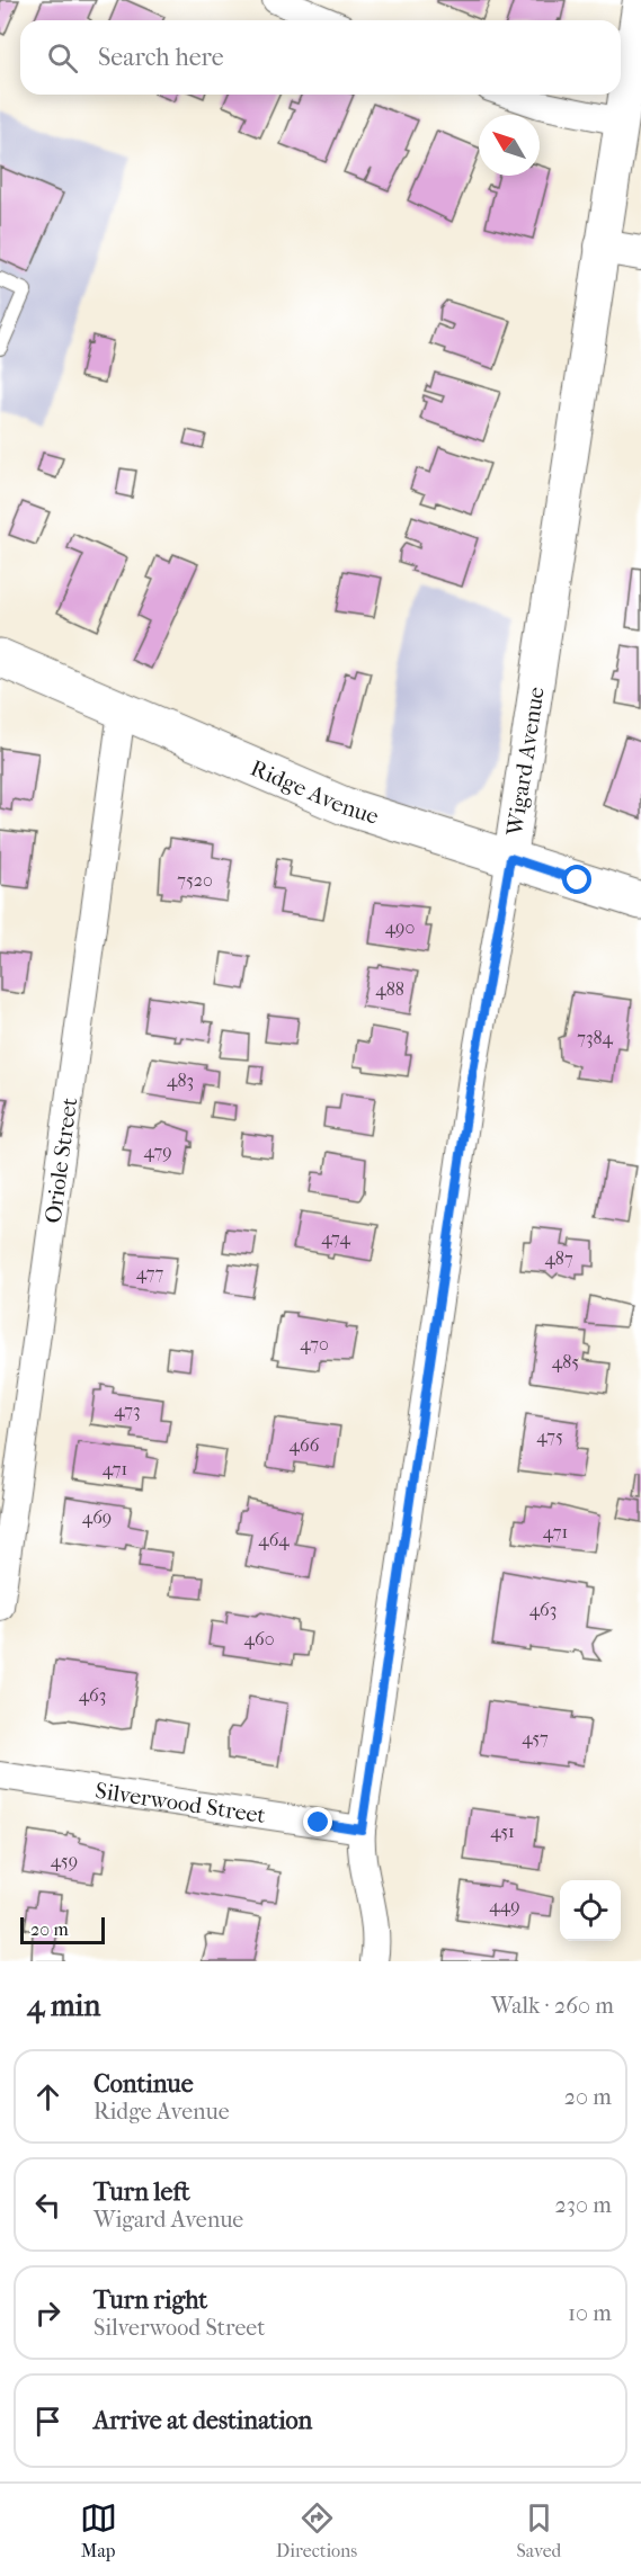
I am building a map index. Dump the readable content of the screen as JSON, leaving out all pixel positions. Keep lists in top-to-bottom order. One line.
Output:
{"streets":{"main road":["Ridge Avenue"],"street":["Wigard Avenue","Oriole Street","Silverwood Street"]},"crossings":[["Wigard Avenue","Ridge Avenue"],["Wigard Avenue","Silverwood Street"],["Ridge Avenue","Oriole Street"]],"house_numbers":["7520","490","488","7384","483","479","474","487","477","470","485","473","475","466","471","469","471","464","463","460","463","457","451","459","449"],"scale_bar":"20 m","north":"top left","page":{"search":"Search here","scale":"20 m","heading":["4 min","Walk · 260 m"],"list":[["Continue","Ridge Avenue","20 m"],["Turn left","Wigard Avenue","230 m"],["Turn right","Silverwood Street","10 m"],"Arrive at destination"],"nav":["Map","Directions","Saved"]}}
